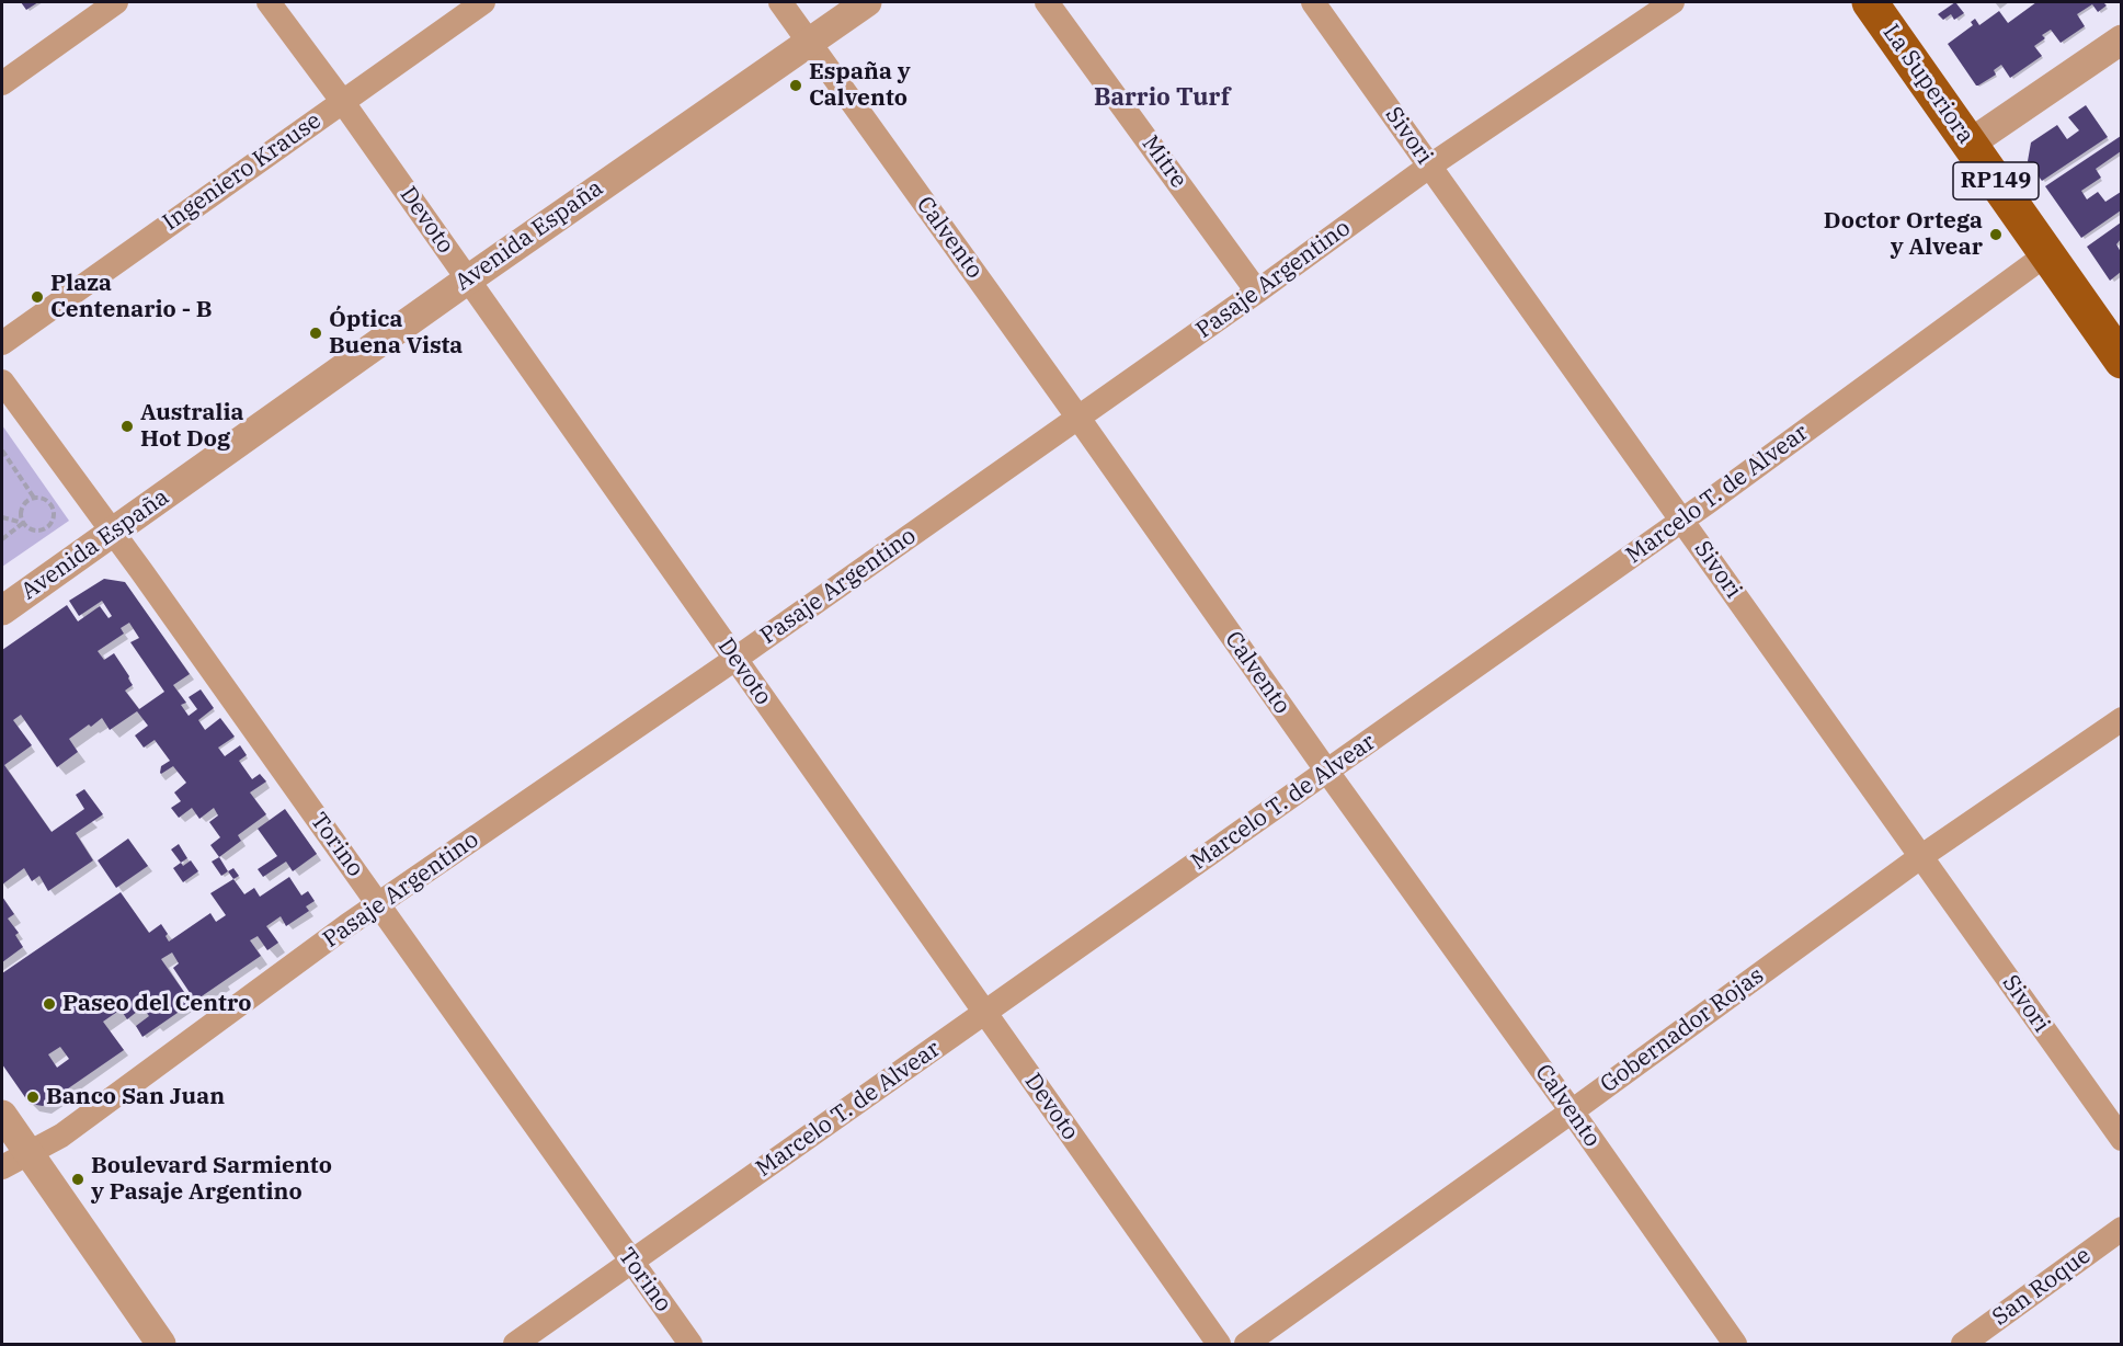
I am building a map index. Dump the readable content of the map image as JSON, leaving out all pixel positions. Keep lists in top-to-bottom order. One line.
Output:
{"streets":{"main road":["La Superiora","RP149"],"street":["Sivori","Mitre","Ingeniero Krause","Devoto","Avenida España","Calvento","Pasaje Argentino","Marcelo T. de Alvear","Torino","Gobernador Rojas","San Roque"]},"crossings":[["La Superiora","Marcelo T. de Alvear"],["Sivori","Pasaje Argentino"],["Sivori","Marcelo T. de Alvear"],["Sivori","Gobernador Rojas"],["Mitre","Pasaje Argentino"],["Ingeniero Krause","Devoto"],["Devoto","Avenida España"],["Devoto","Pasaje Argentino"],["Devoto","Marcelo T. de Alvear"],["Avenida España","Calvento"],["Avenida España","Torino"],["Calvento","Pasaje Argentino"],["Calvento","Marcelo T. de Alvear"],["Calvento","Gobernador Rojas"],["Pasaje Argentino","Torino"],["Marcelo T. de Alvear","Torino"]],"districts":["Barrio Turf"],"places":["España y Calvento","Doctor Ortega y Alvear","Plaza Centenario - B","Óptica Buena Vista","Australia Hot Dog","Paseo del Centro","Banco San Juan","Boulevard Sarmiento y Pasaje Argentino"]}
